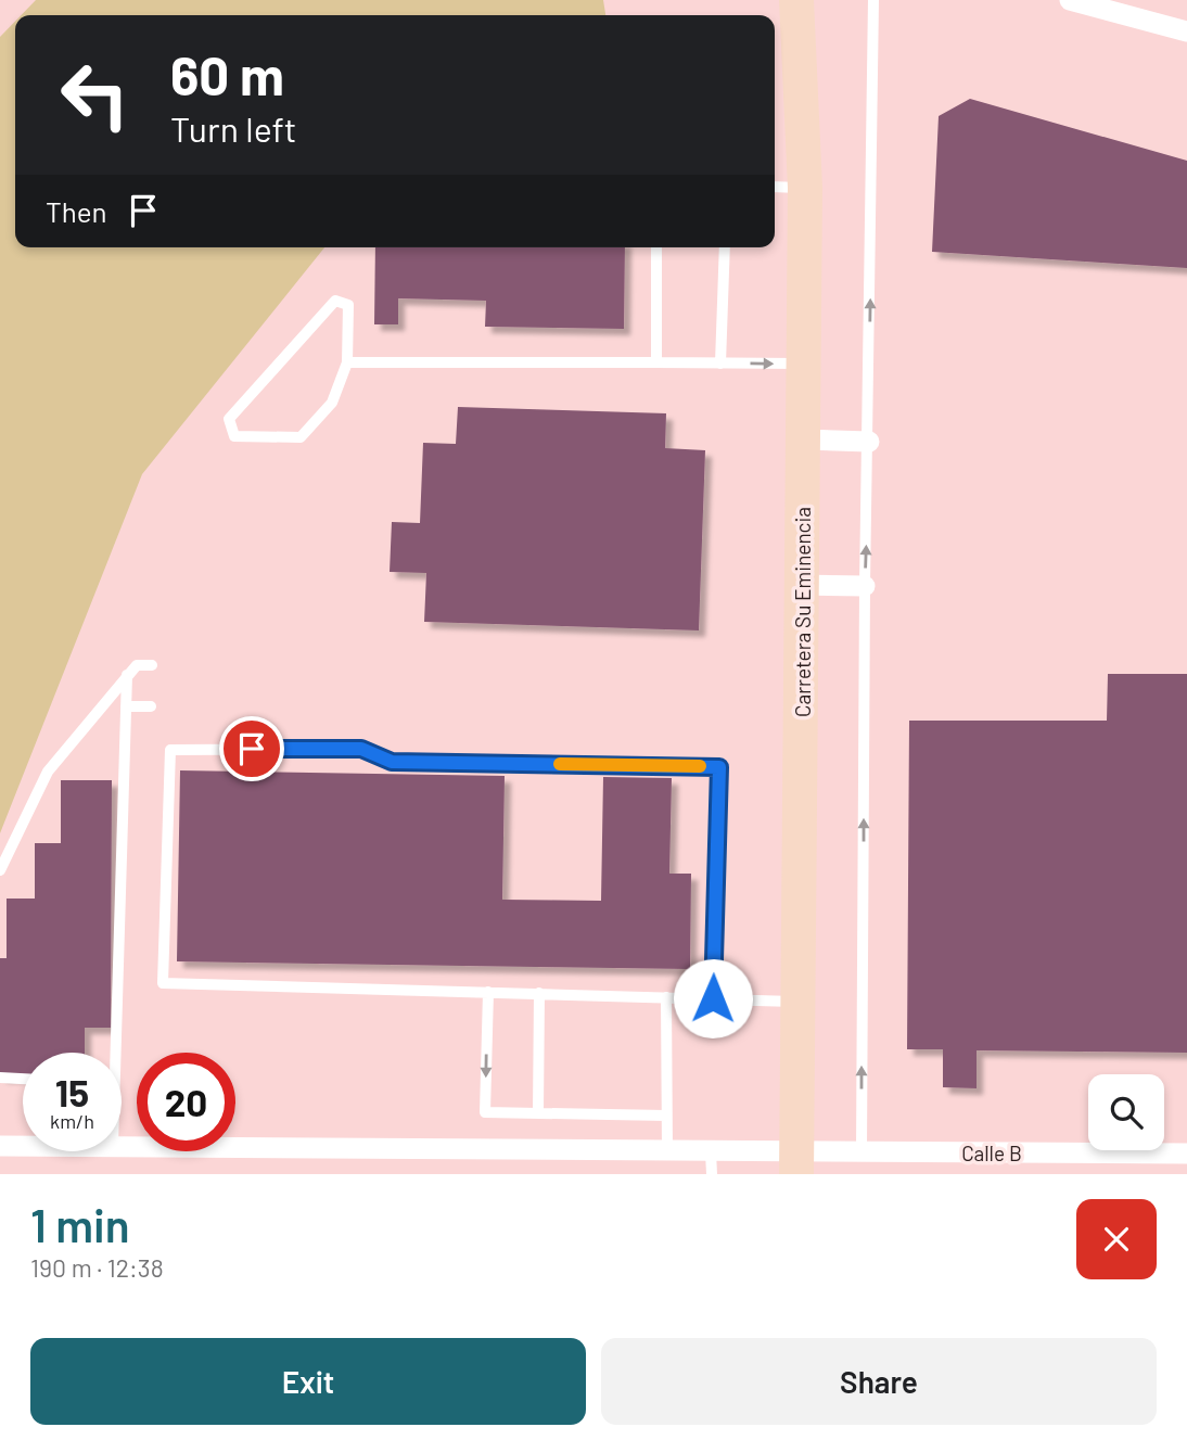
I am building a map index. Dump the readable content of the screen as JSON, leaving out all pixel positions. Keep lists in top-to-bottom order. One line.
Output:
{"streets":{"main road":["Carretera Su Eminencia"],"street":["Calle B"]},"crossings":[["Carretera Su Eminencia","Calle B"]],"page":{"turn":["60 m","Turn left"],"then":"Then","speed":"15 km/h","limit":"20","heading":["1 min","190 m · 12:38"],"buttons":["Exit","Share"]}}
